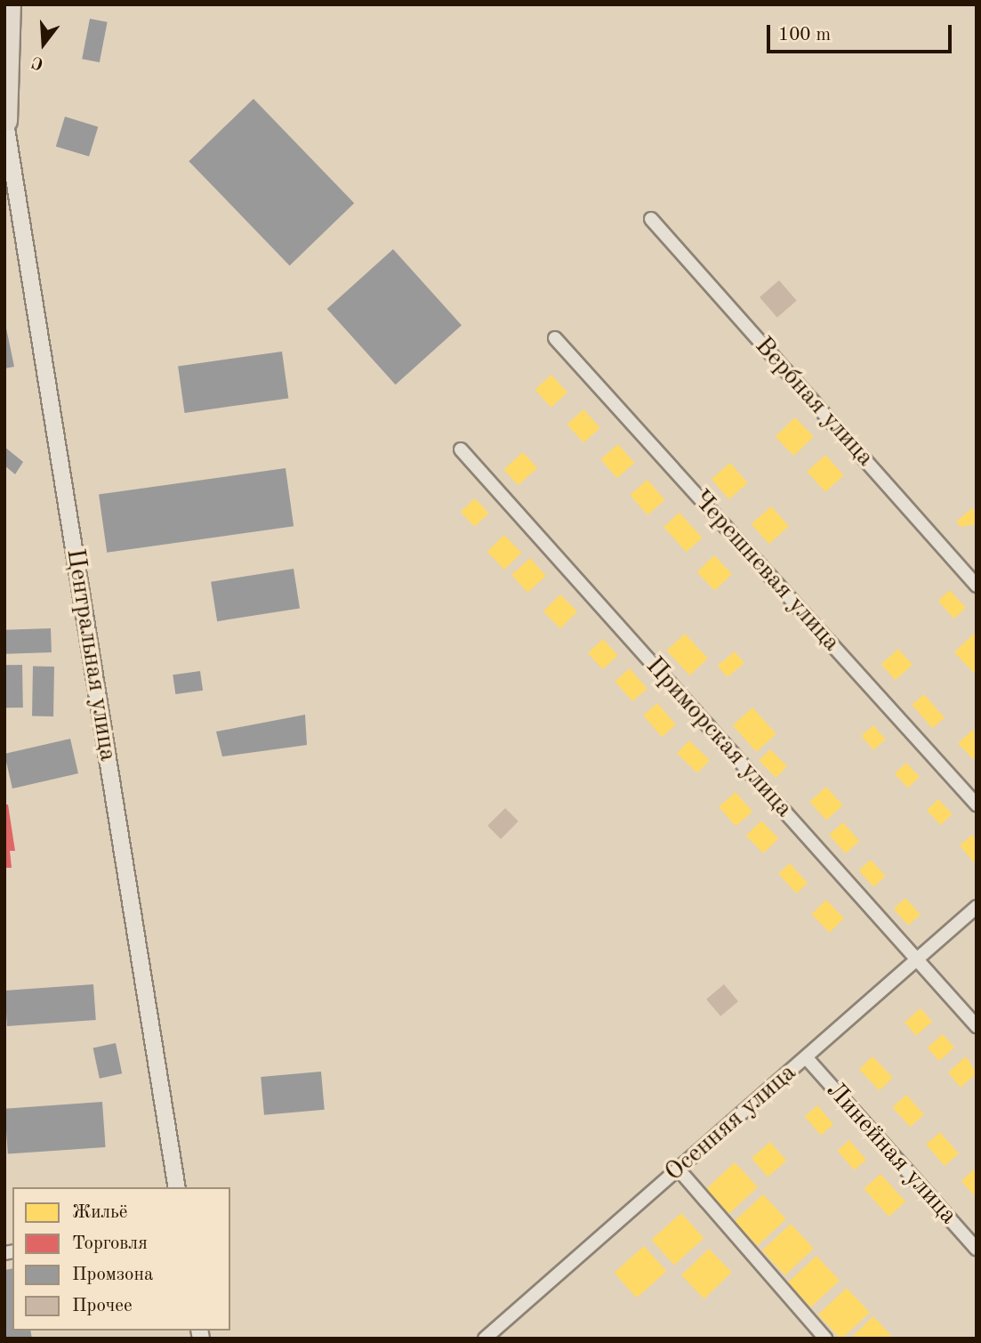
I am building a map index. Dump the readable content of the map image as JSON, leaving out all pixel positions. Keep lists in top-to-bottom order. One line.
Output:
{"streets":{"street":["Вербная улица","Черешневая улица","Центральная улица","Приморская улица","Осенняя улица","Линейная улица"]},"crossings":[["Приморская улица","Осенняя улица"],["Осенняя улица","Линейная улица"]],"legend":["Жильё","Торговля","Промзона","Прочее"],"scale_bar":"100 m","north":"bottom"}
